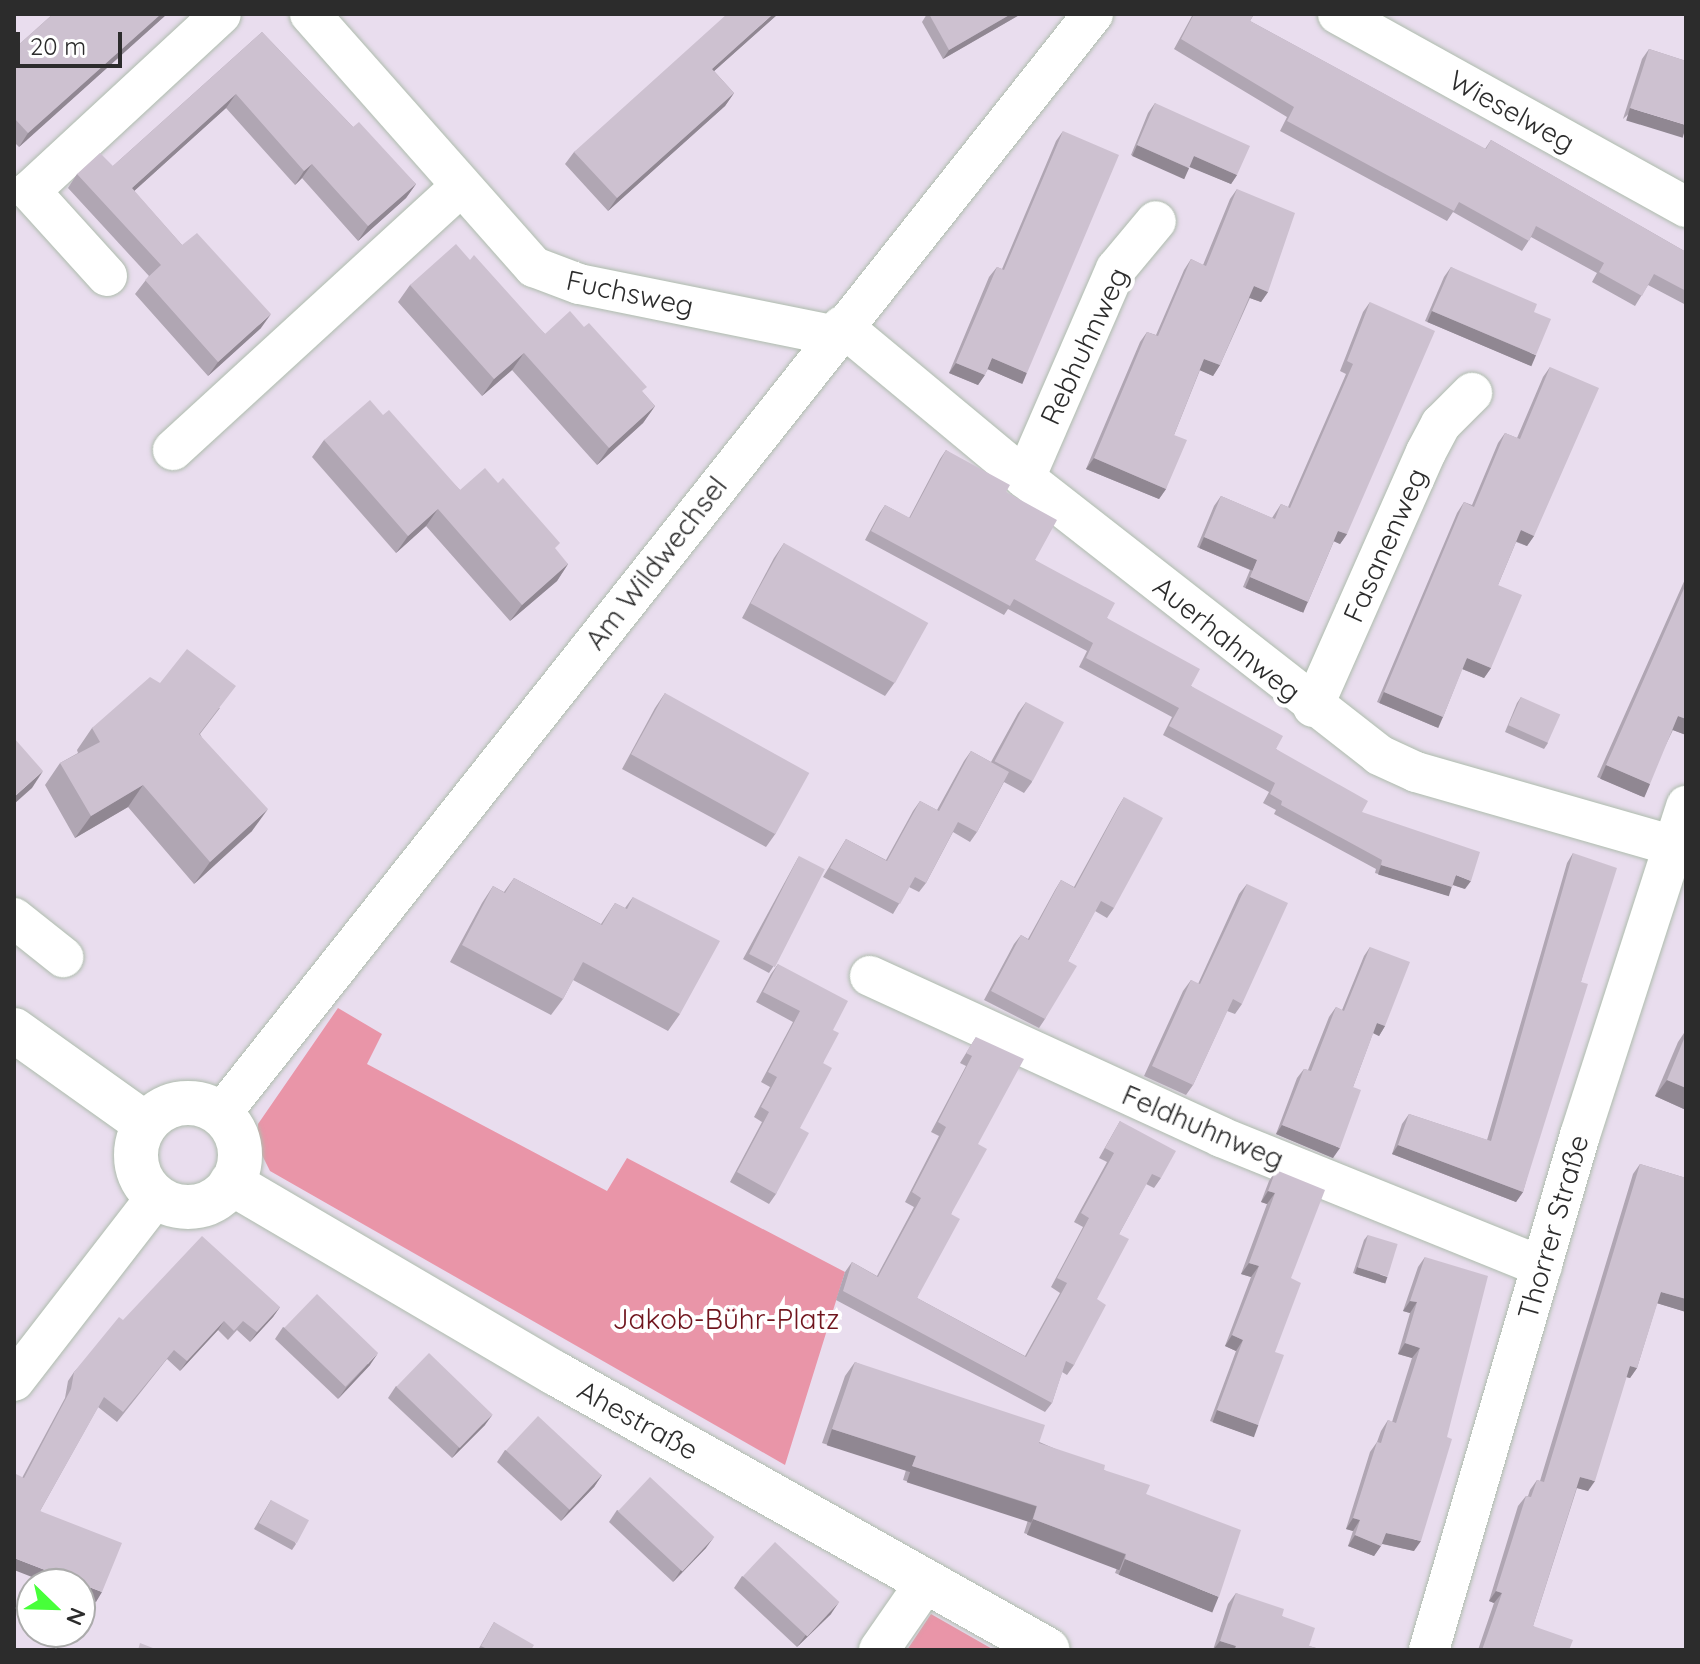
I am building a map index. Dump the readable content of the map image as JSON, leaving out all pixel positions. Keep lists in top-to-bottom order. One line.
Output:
{"streets":{"street":["Wieselweg","Fuchsweg","Rebhuhnweg","Fasanenweg","Am Wildwechsel","Auerhahnweg","Feldhuhnweg","Thorrer Straße","Ahestraße"]},"crossings":[["Fuchsweg","Am Wildwechsel"],["Fuchsweg","Auerhahnweg"],["Rebhuhnweg","Auerhahnweg"],["Fasanenweg","Auerhahnweg"],["Am Wildwechsel","Auerhahnweg"],["Am Wildwechsel","Ahestraße"],["Auerhahnweg","Thorrer Straße"],["Feldhuhnweg","Thorrer Straße"]],"parks":["Jakob-Bühr-Platz"],"scale_bar":"20 m","north":"bottom right"}
